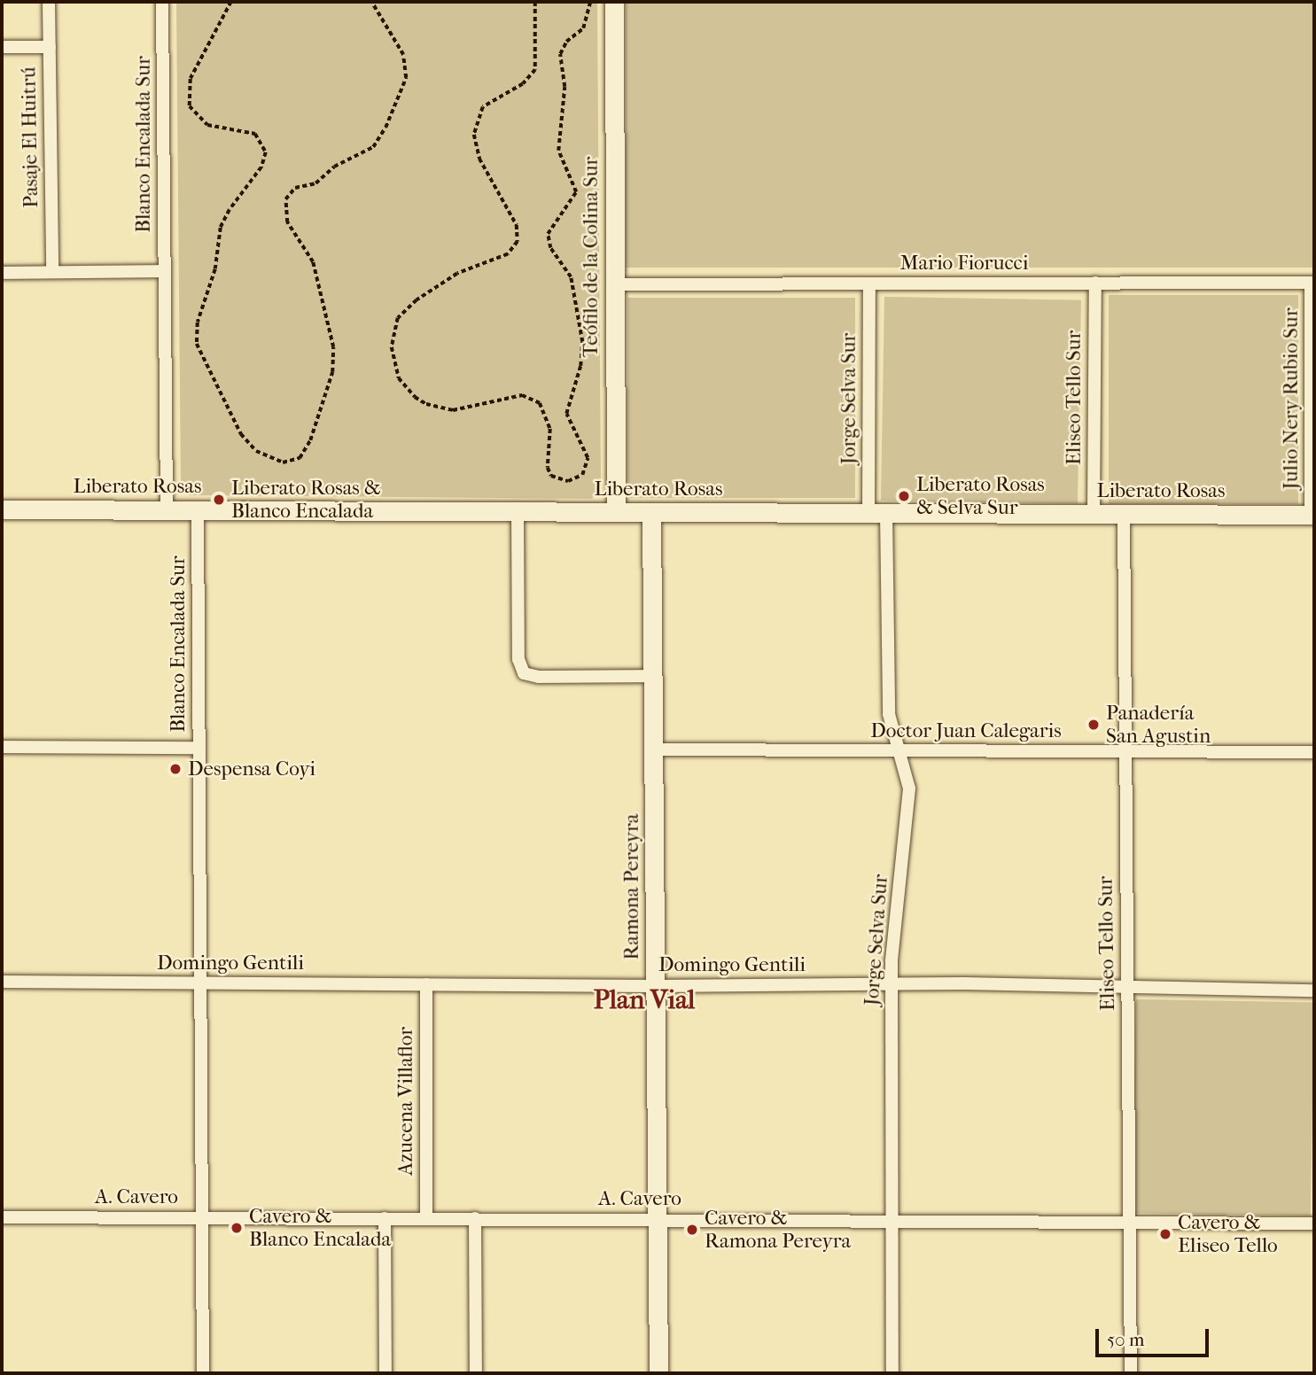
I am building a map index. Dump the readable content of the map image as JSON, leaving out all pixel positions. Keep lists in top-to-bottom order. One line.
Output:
{"streets":{"street":["Pasaje El Huitrú","Blanco Encalada Sur","Teófilo de la Colina Sur","Mario Fiorucci","Eliseo Tello Sur","Jorge Selva Sur","Julio Nery Rubio Sur","Liberato Rosas","Doctor Juan Calegaris","Ramona Pereyra","Domingo Gentili","Azucena Villaflor","A. Cavero"]},"crossings":[["Blanco Encalada Sur","Liberato Rosas"],["Blanco Encalada Sur","Domingo Gentili"],["Blanco Encalada Sur","A. Cavero"],["Teófilo de la Colina Sur","Mario Fiorucci"],["Teófilo de la Colina Sur","Liberato Rosas"],["Mario Fiorucci","Eliseo Tello Sur"],["Mario Fiorucci","Jorge Selva Sur"],["Mario Fiorucci","Julio Nery Rubio Sur"],["Eliseo Tello Sur","Liberato Rosas"],["Eliseo Tello Sur","Doctor Juan Calegaris"],["Eliseo Tello Sur","Domingo Gentili"],["Eliseo Tello Sur","A. Cavero"],["Jorge Selva Sur","Liberato Rosas"],["Jorge Selva Sur","Doctor Juan Calegaris"],["Jorge Selva Sur","Domingo Gentili"],["Jorge Selva Sur","A. Cavero"],["Julio Nery Rubio Sur","Liberato Rosas"],["Liberato Rosas","Ramona Pereyra"],["Doctor Juan Calegaris","Ramona Pereyra"],["Ramona Pereyra","Domingo Gentili"],["Ramona Pereyra","A. Cavero"],["Domingo Gentili","Azucena Villaflor"],["Azucena Villaflor","A. Cavero"]],"districts":["Plan Vial"],"places":["Liberato Rosas & Selva Sur","Liberato Rosas & Blanco Encalada","Panadería San Agustin","Despensa Coyi","Cavero & Blanco Encalada","Cavero & Ramona Pereyra","Cavero & Eliseo Tello"],"scale_bar":"50 m"}
